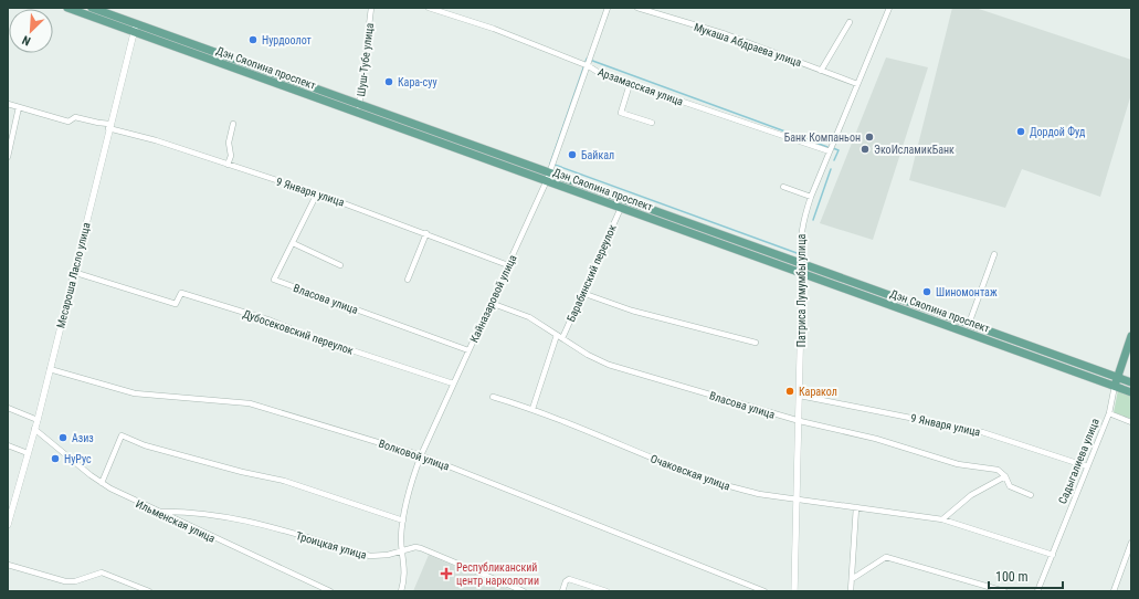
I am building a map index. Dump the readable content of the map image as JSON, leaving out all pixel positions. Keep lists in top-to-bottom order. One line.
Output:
{"streets":{"main road":["Дэн Сяопина проспект","Садыгалиева улица"],"street":["Мукаша Абдраева улица","Шуш-Тубе улица","Арзамасская улица","9 Января улица","Барабинский переулок","Месароша Ласло улица","Патриса Лумумбы улица","Власова улица","Кайназаровой улица","Дубосековский переулок","Волковой улица","Очаковская улица","Ильменская улица","Троицкая улица"]},"crossings":[["Мукаша Абдраева улица","Патриса Лумумбы улица"],["Шуш-Тубе улица","Дэн Сяопина проспект"],["Дэн Сяопина проспект","Барабинский переулок"],["Дэн Сяопина проспект","Месароша Ласло улица"],["Дэн Сяопина проспект","Патриса Лумумбы улица"],["Дэн Сяопина проспект","Кайназаровой улица"],["Дэн Сяопина проспект","Садыгалиева улица"],["Арзамасская улица","Патриса Лумумбы улица"],["Арзамасская улица","Кайназаровой улица"],["9 Января улица","Месароша Ласло улица"],["9 Января улица","Патриса Лумумбы улица"],["9 Января улица","Власова улица"],["9 Января улица","Кайназаровой улица"],["9 Января улица","Садыгалиева улица"],["Барабинский переулок","Власова улица"],["Месароша Ласло улица","Дубосековский переулок"],["Месароша Ласло улица","Волковой улица"],["Месароша Ласло улица","Ильменская улица"],["Патриса Лумумбы улица","Власова улица"],["Патриса Лумумбы улица","Очаковская улица"],["Власова улица","Кайназаровой улица"],["Кайназаровой улица","Дубосековский переулок"],["Кайназаровой улица","Волковой улица"],["Кайназаровой улица","Троицкая улица"],["Садыгалиева улица","Очаковская улица"],["Ильменская улица","Троицкая улица"]],"places":{"other":["Нурдоолот","Кара-суу","Дордой Фуд","Банк Компаньон","ЭкоИсламикБанк","Байкал","Шиномонтаж","Каракол","Азиз","НуРус"],"health":["Республиканский центр наркологии"]},"scale_bar":"100 m","north":"bottom left"}
